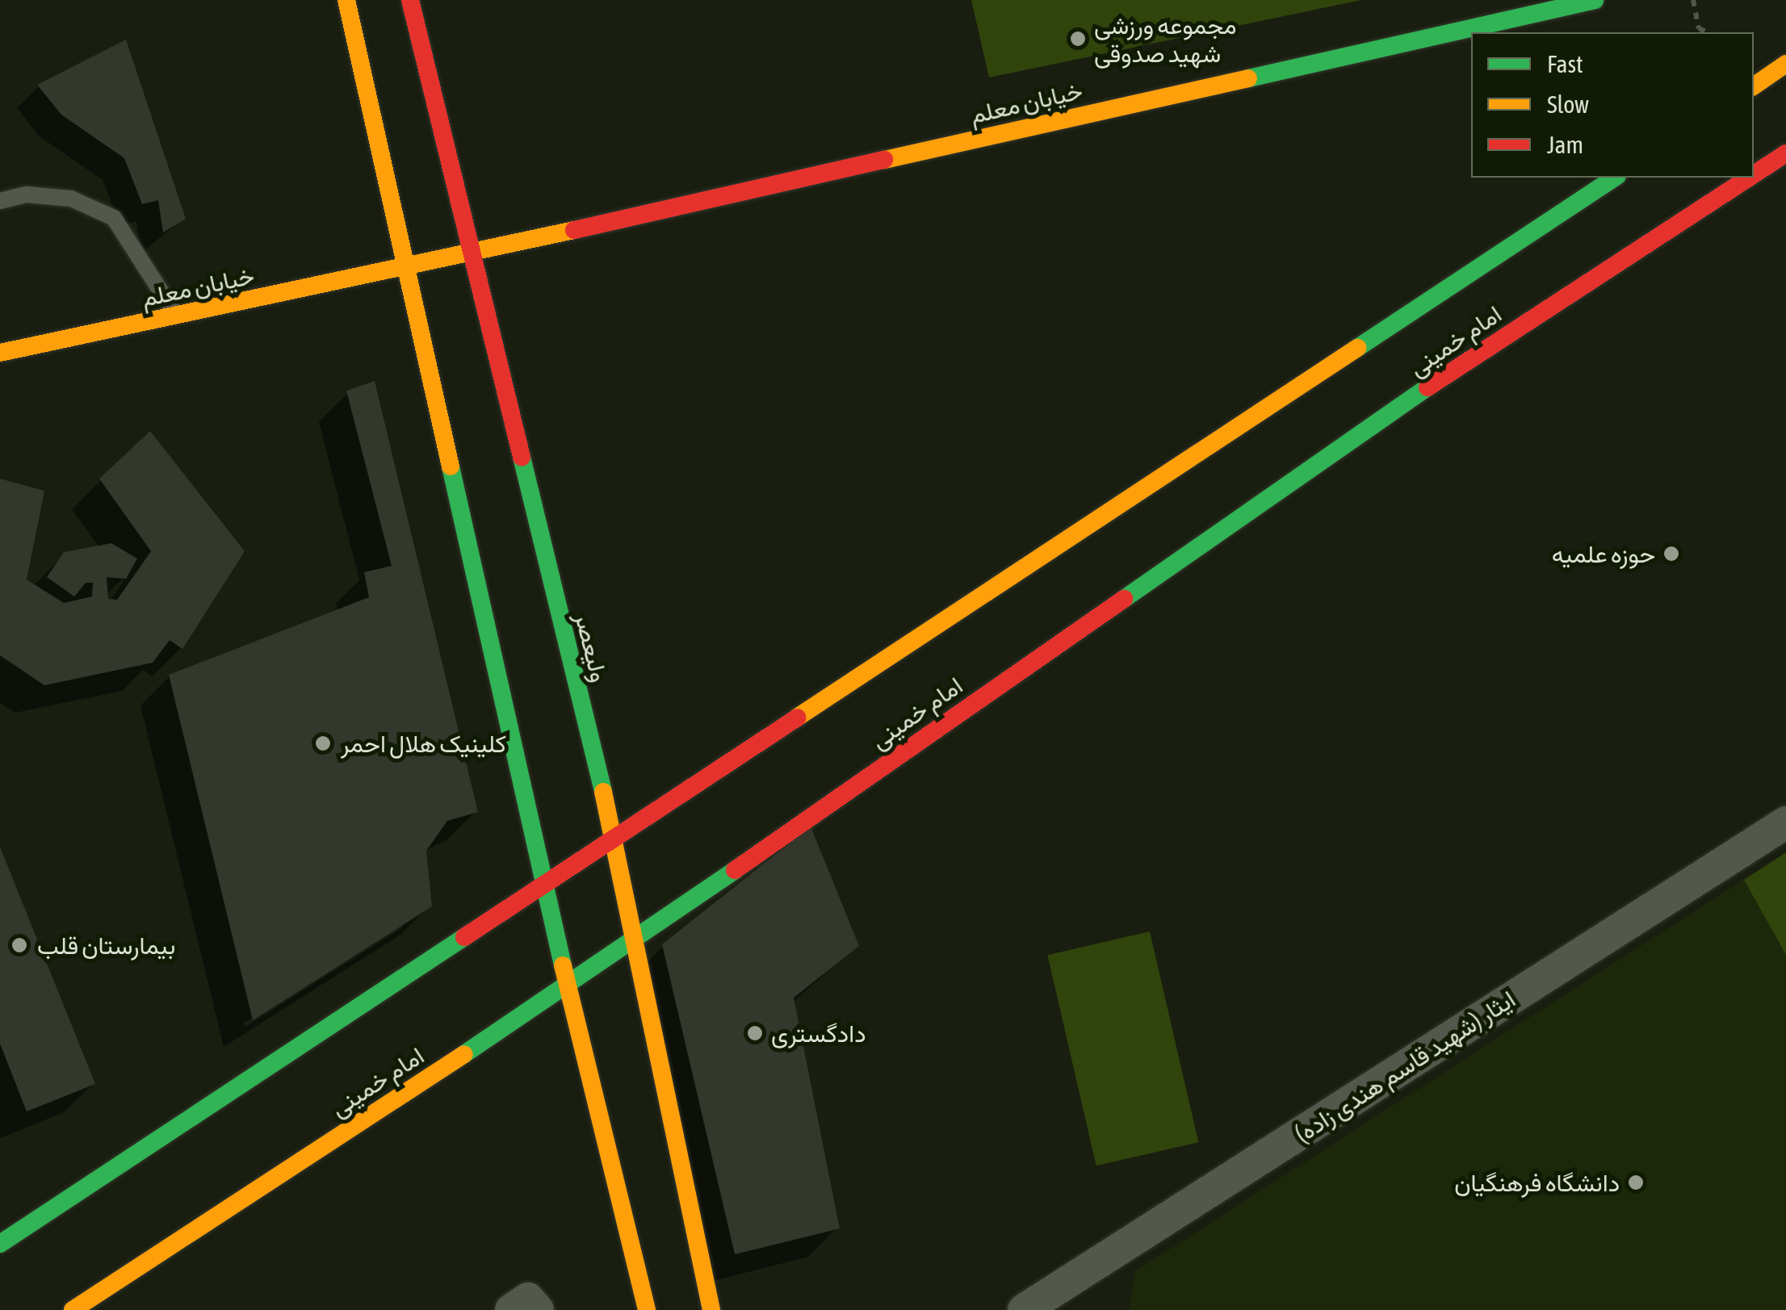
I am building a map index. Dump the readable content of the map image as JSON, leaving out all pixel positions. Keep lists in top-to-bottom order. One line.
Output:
{"streets":{"street":["خیابان معلم","امام خمینی","ولیعصر","ایثار (شهید قاسم هندی زاده)"]},"crossings":[["خیابان معلم","ولیعصر"],["امام خمینی","ولیعصر"]],"places":["مجموعه ورزشی شهید صدوقی","حوزه علمیه","کلینیک هلال احمر","بیمارستان قلب","دادگستری","دانشگاه فرهنگیان"],"legend":["Fast","Slow","Jam"]}
